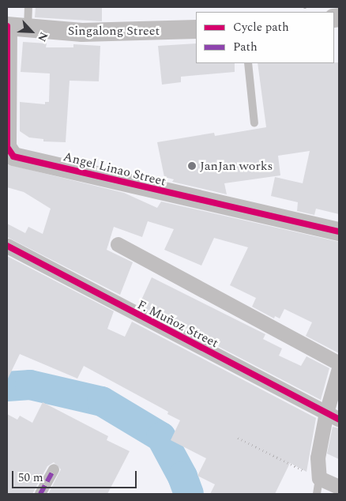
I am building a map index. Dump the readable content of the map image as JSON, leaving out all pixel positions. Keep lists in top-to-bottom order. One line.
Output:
{"streets":{"street":["Singalong Street","Angel Linao Street","F. Muñoz Street"]},"crossings":[["Singalong Street","Angel Linao Street"]],"places":["JanJan works"],"legend":["Cycle path","Path"],"scale_bar":"50 m","north":"bottom right"}
